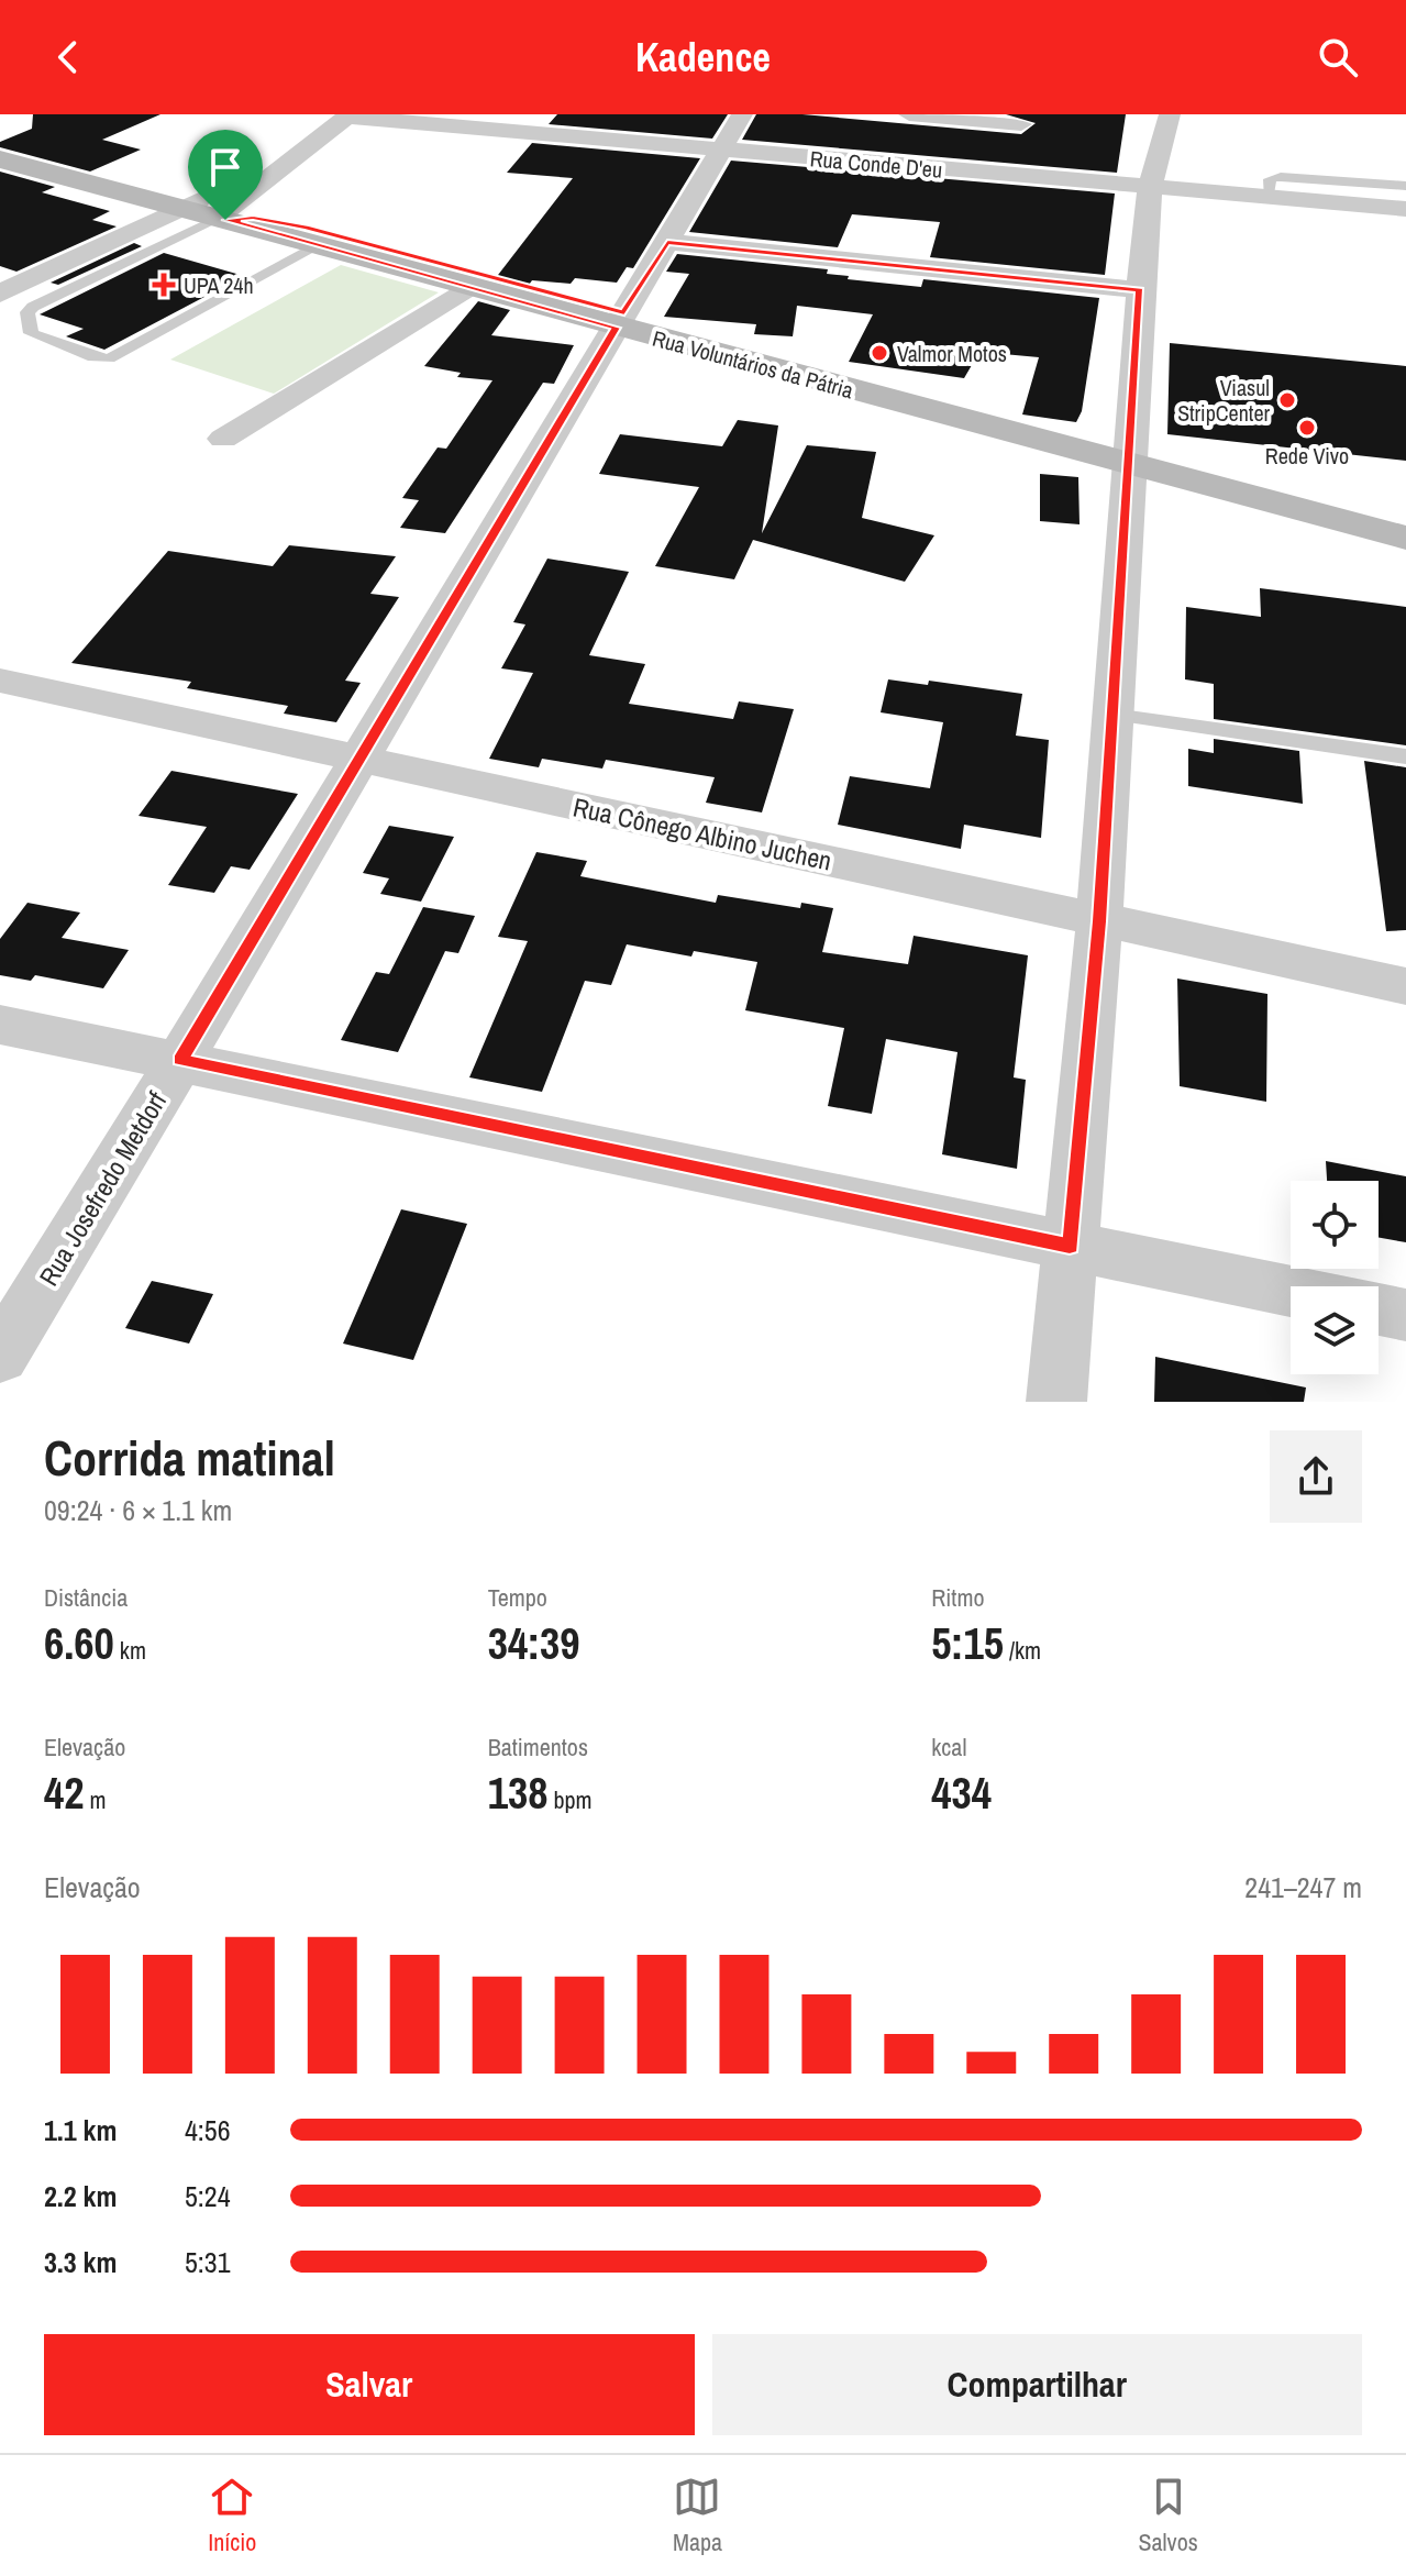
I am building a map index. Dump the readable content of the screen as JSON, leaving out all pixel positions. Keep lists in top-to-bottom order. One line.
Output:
{"streets":{"main road":["Rua Voluntários da Pátria"],"street":["Rua Conde D'eu","Rua Cônego Albino Juchen","Rua Josefredo Metdorf"]},"crossings":[["Rua Conde D'eu","Rua Voluntários da Pátria"],["Rua Conde D'eu","Rua Josefredo Metdorf"],["Rua Voluntários da Pátria","Rua Josefredo Metdorf"],["Rua Cônego Albino Juchen","Rua Josefredo Metdorf"]],"places":{"health":["UPA 24h"],"other":["Valmor Motos","Viasul StripCenter","Rede Vivo"]},"page":{"header":"Kadence","heading":["Corrida matinal","09:24 · 6 × 1.1 km"],"stats":[["Distância","6.60 km"],["Tempo","34:39"],["Ritmo","5:15 /km"],["Elevação","42 m"],["Batimentos","138 bpm"],["kcal","434"]],"chart":["Elevação","241–247 m"],"list":[{"name":"1.1 km","note":"4:56"},{"name":"2.2 km","note":"5:24"},{"name":"3.3 km","note":"5:31"}],"buttons":["Salvar","Compartilhar"],"tabs":["Início","Mapa","Salvos"]}}
